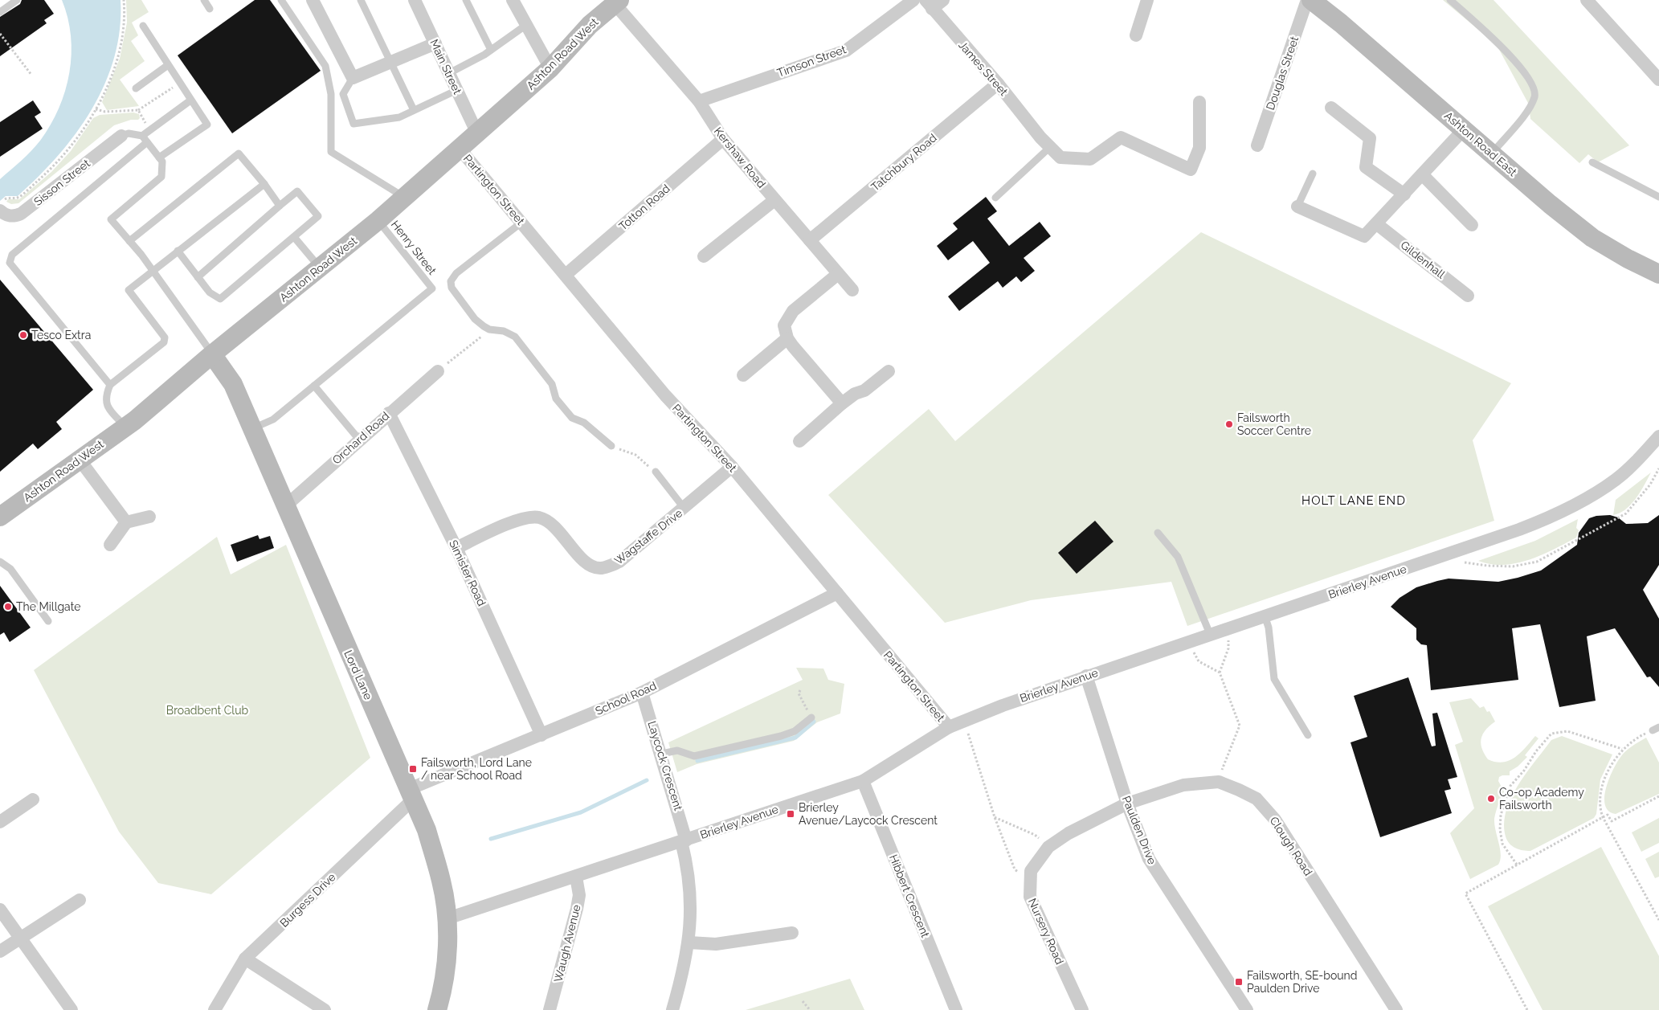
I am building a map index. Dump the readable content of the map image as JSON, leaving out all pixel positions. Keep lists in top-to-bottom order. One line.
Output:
{"streets":{"street":["Ashton Road West","Timson Street","Main Street","James Street","Douglas Street","Ashton Road East","Kershaw Road","Tatchbury Road","Sisson Street","Partington Street","Totton Road","Gildenhall","Orchard Road","Wagstaffe Drive","Simister Road","Brierley Avenue","Lord Lane","School Road","Laycock Crescent","Paulden Drive","Clough Road","Hibbert Crescent","Burgess Drive","Nursery Road","Waugh Avenue"],"lane":["Henry Street"]},"crossings":[["Ashton Road West","Main Street"],["Ashton Road West","Kershaw Road"],["Ashton Road West","Partington Street"],["Ashton Road West","Henry Street"],["Ashton Road West","Lord Lane"],["Timson Street","Kershaw Road"],["James Street","Tatchbury Road"],["Kershaw Road","Tatchbury Road"],["Kershaw Road","Totton Road"],["Partington Street","Totton Road"],["Partington Street","Wagstaffe Drive"],["Partington Street","Brierley Avenue"],["Partington Street","School Road"],["Orchard Road","Simister Road"],["Orchard Road","Lord Lane"],["Wagstaffe Drive","Simister Road"],["Simister Road","School Road"],["Brierley Avenue","Lord Lane"],["Brierley Avenue","Laycock Crescent"],["Brierley Avenue","Paulden Drive"],["Brierley Avenue","Hibbert Crescent"],["Brierley Avenue","Waugh Avenue"],["Lord Lane","School Road"],["Lord Lane","Burgess Drive"],["School Road","Laycock Crescent"],["School Road","Burgess Drive"],["Paulden Drive","Clough Road"],["Paulden Drive","Nursery Road"],["Clough Road","Nursery Road"]],"districts":["HOLT LANE END"],"parks":["Broadbent Club"],"places":{"other":["Tesco Extra","Failsworth Soccer Centre","The Millgate","Co-op Academy Failsworth"],"transit":["Failsworth, Lord Lane / near School Road","Brierley Avenue/Laycock Crescent","Failsworth, SE-bound Paulden Drive"]}}
